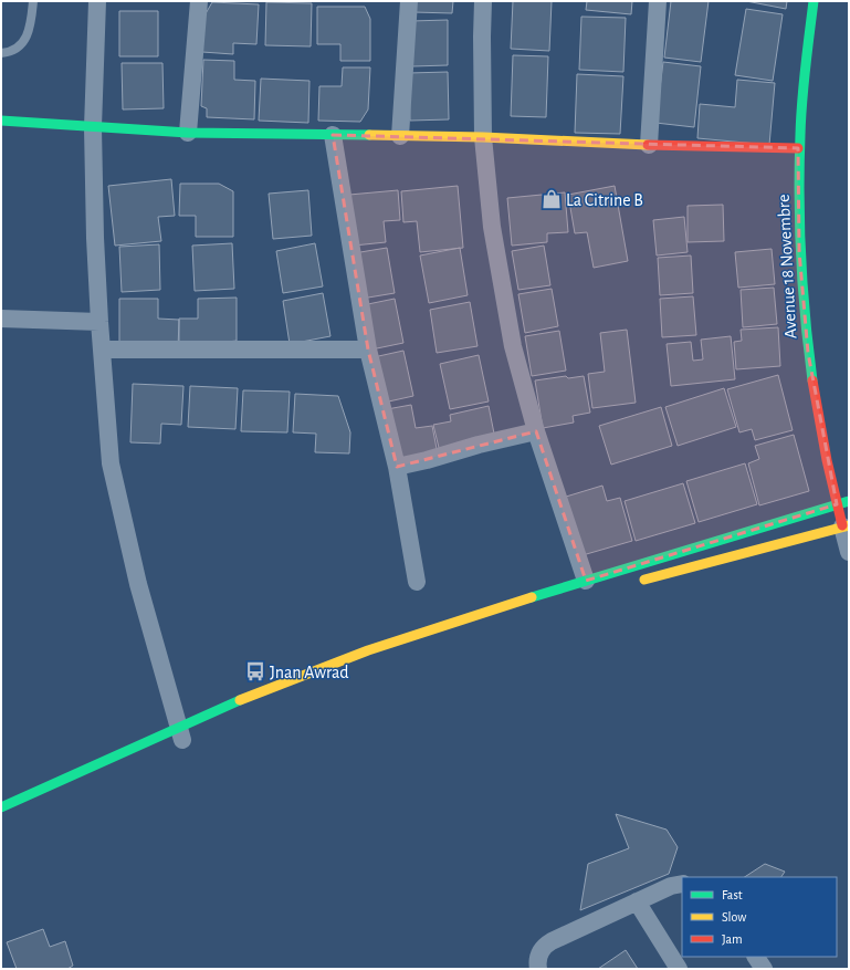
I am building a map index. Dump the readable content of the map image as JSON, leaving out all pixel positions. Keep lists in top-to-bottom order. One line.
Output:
{"streets":{"street":["Avenue 18 Novembre"]},"places":{"shop":["La Citrine B"],"bus stop":["Jnan Awrad"]},"legend":["Fast","Slow","Jam"]}
